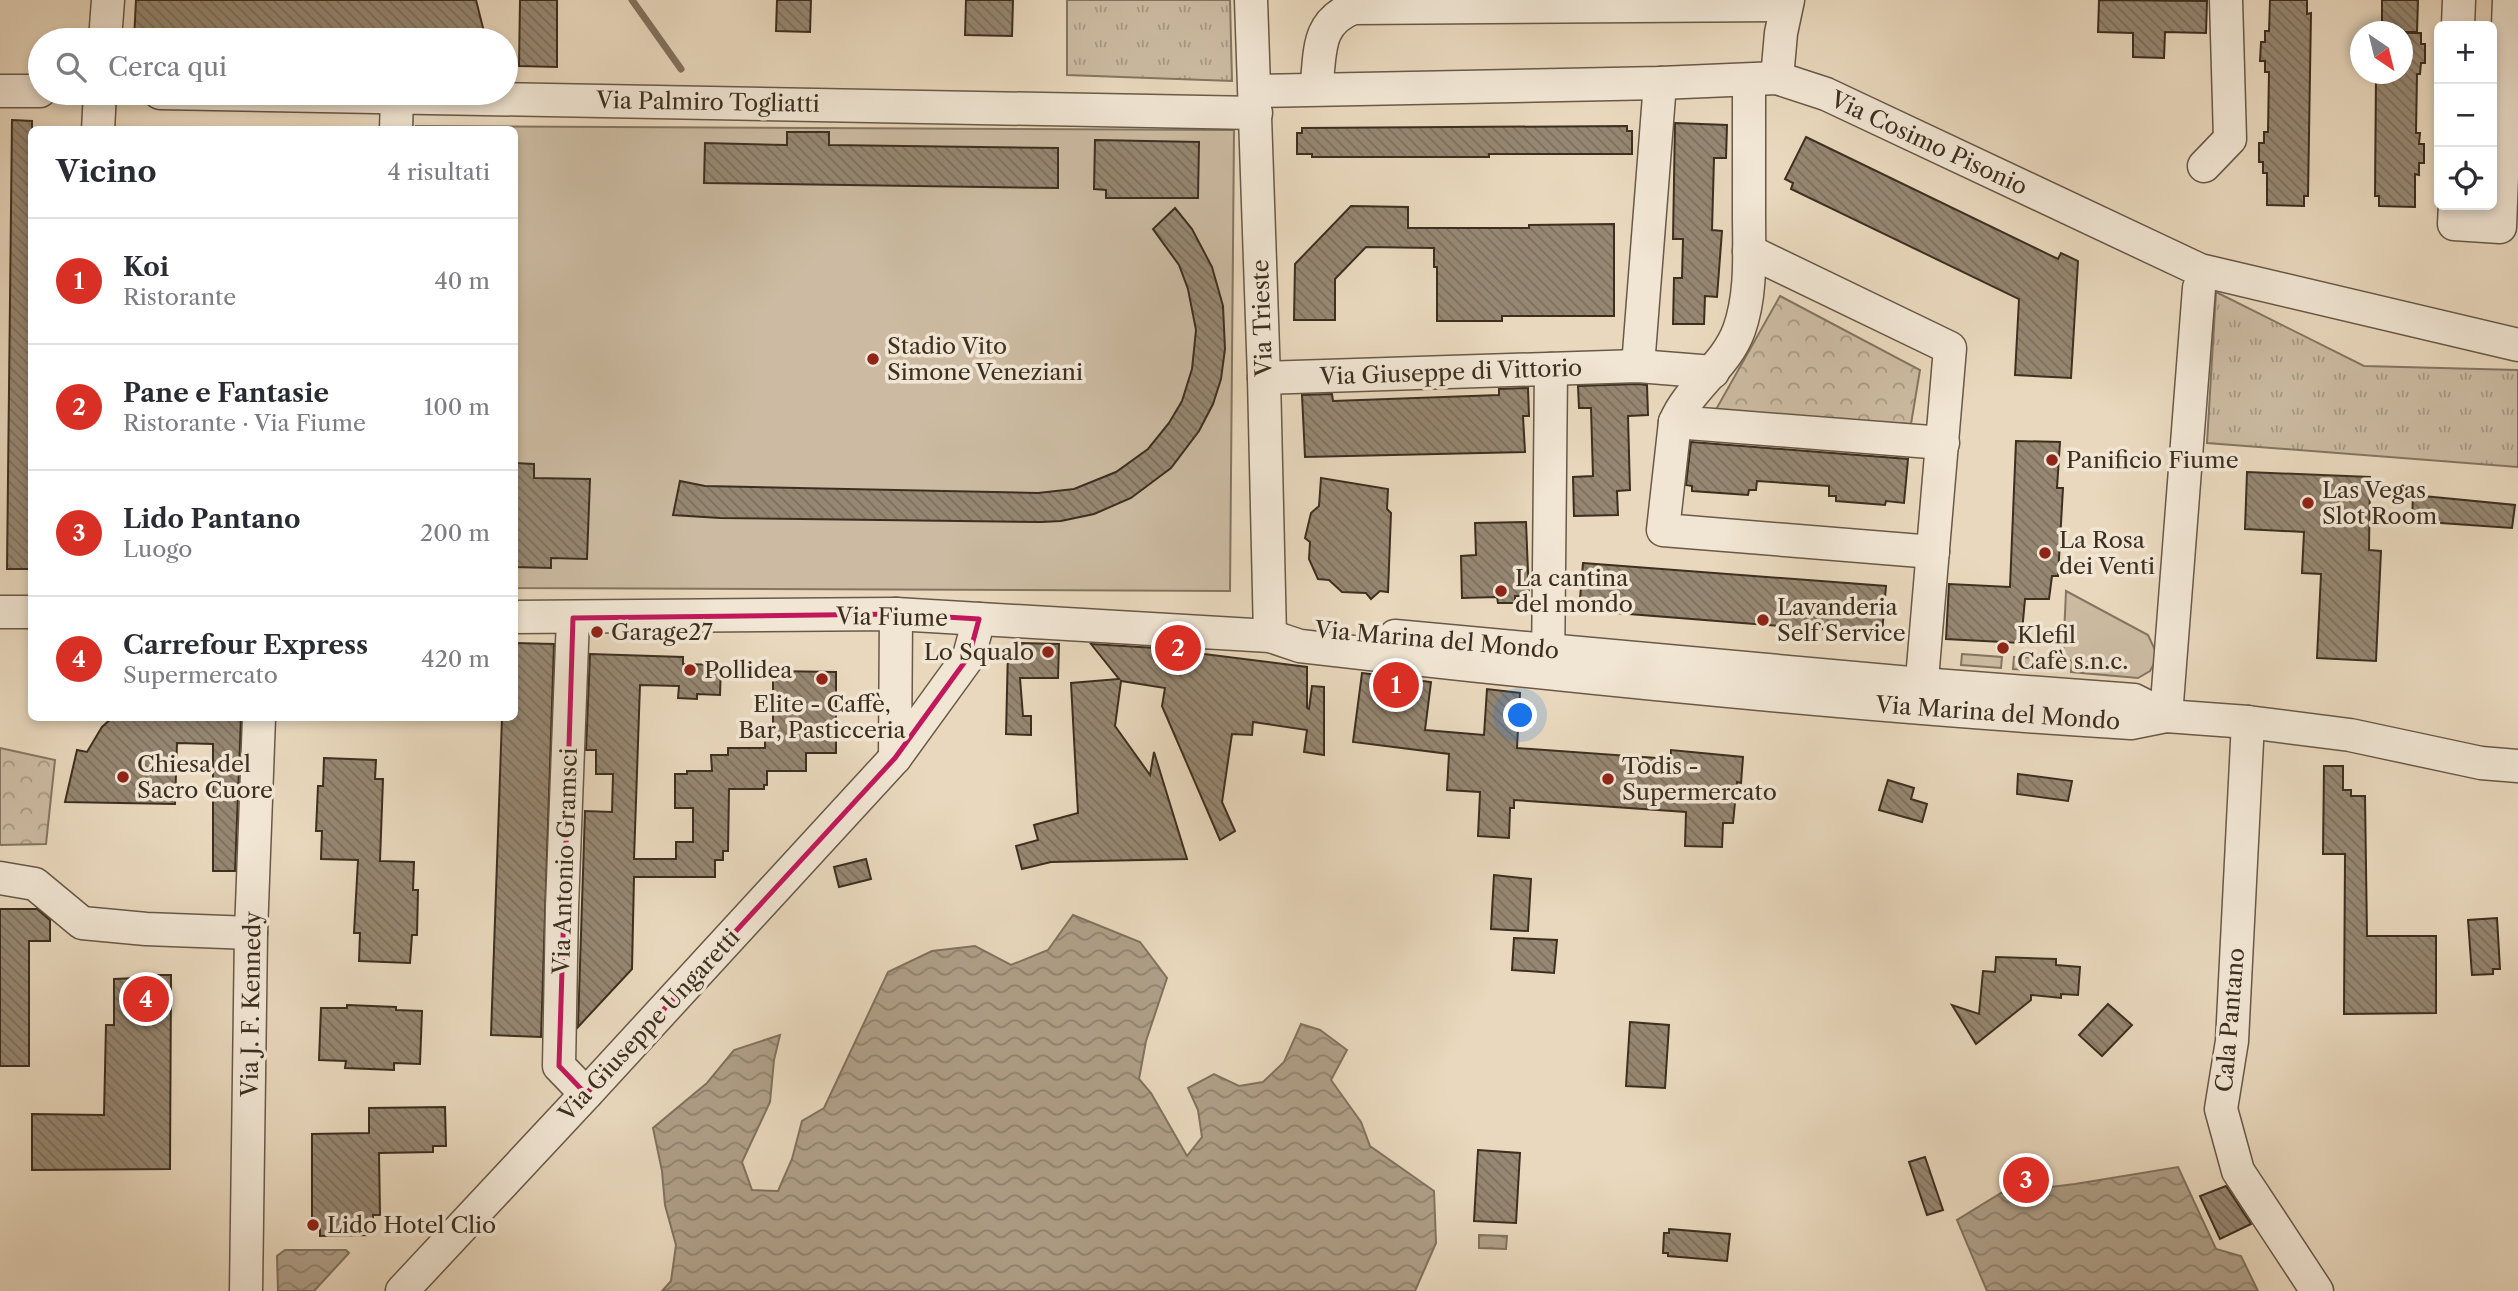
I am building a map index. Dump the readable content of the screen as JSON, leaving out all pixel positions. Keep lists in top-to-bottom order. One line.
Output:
{"streets":{"street":["Via Palmiro Togliatti","Via Cosimo Pisonio","Via Trieste","Via Giuseppe di Vittorio","Via Fiume","Via Marina del Mondo","Via Antonio Gramsci","Via J. F. Kennedy","Cala Pantano","Via Giuseppe Ungaretti"]},"crossings":[["Via Palmiro Togliatti","Via Cosimo Pisonio"],["Via Palmiro Togliatti","Via Trieste"],["Via Cosimo Pisonio","Via Trieste"],["Via Trieste","Via Giuseppe di Vittorio"],["Via Trieste","Via Fiume"],["Via Trieste","Via Marina del Mondo"],["Via Fiume","Via Marina del Mondo"],["Via Fiume","Via Antonio Gramsci"],["Via Fiume","Via Giuseppe Ungaretti"],["Via Marina del Mondo","Cala Pantano"],["Via Antonio Gramsci","Via Giuseppe Ungaretti"]],"places":["Stadio Vito Simone Veneziani","Panificio Fiume","Las Vegas Slot Room","La Rosa dei Venti","La cantina del mondo","Lavanderia Self Service","Garage27","Klefil Cafè s.n.c.","Lo Squalo","Pollidea","Elite - Caffè, Bar, Pasticceria","Chiesa del Sacro Cuore","Todis - Supermercato","Lido Hotel Clio"],"north":"bottom right","page":{"map_buttons":["+","−"],"search":"Cerca qui","heading":["Vicino","4 risultati"],"list":[{"mark":"1","name":"Koi","note":"Ristorante","value":"40 m"},{"mark":"2","name":"Pane e Fantasie","note":"Ristorante · Via Fiume","value":"100 m"},{"mark":"3","name":"Lido Pantano","note":"Luogo","value":"200 m"},{"mark":"4","name":"Carrefour Express","note":"Supermercato","value":"420 m"}],"pins":["2","1","4","3"]}}
